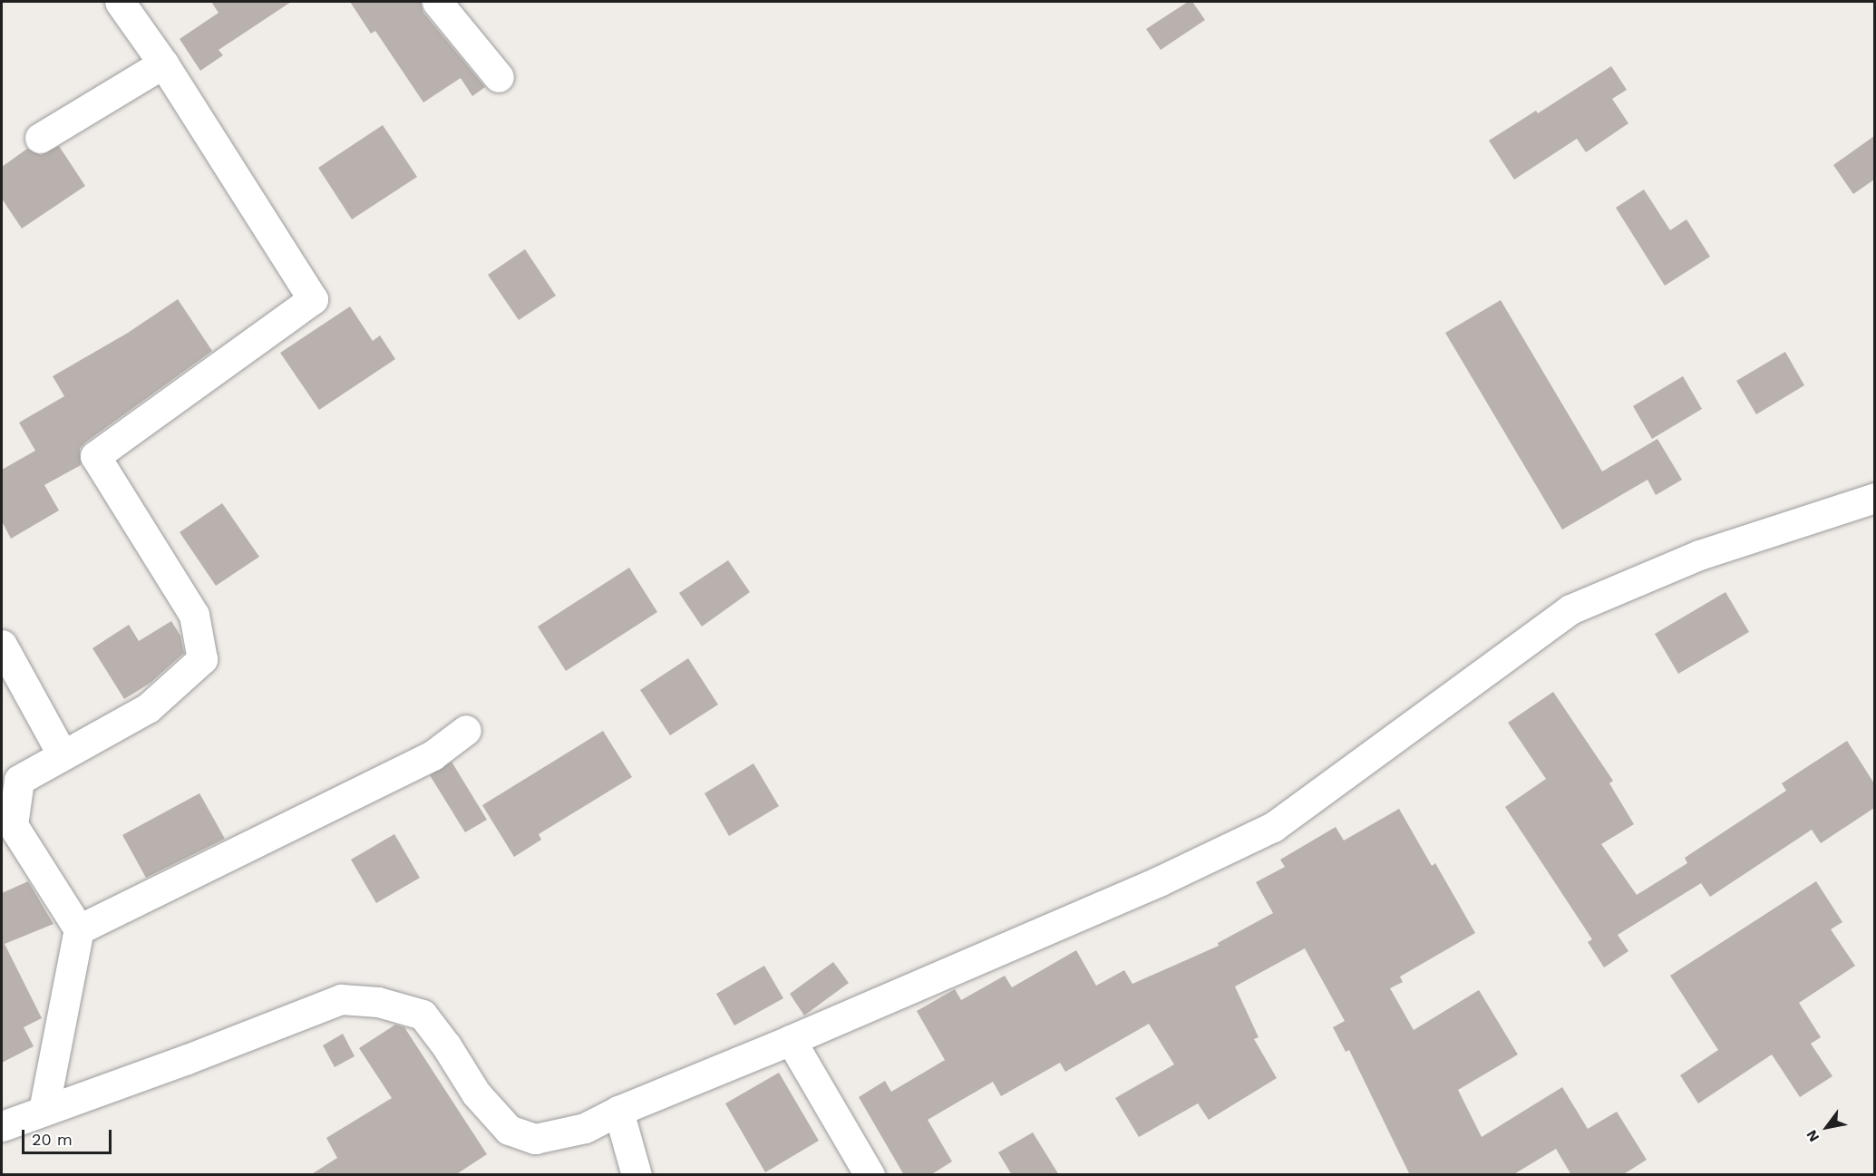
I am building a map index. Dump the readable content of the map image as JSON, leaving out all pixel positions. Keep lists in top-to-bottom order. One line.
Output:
{"scale_bar":"20 m","north":"bottom left"}
